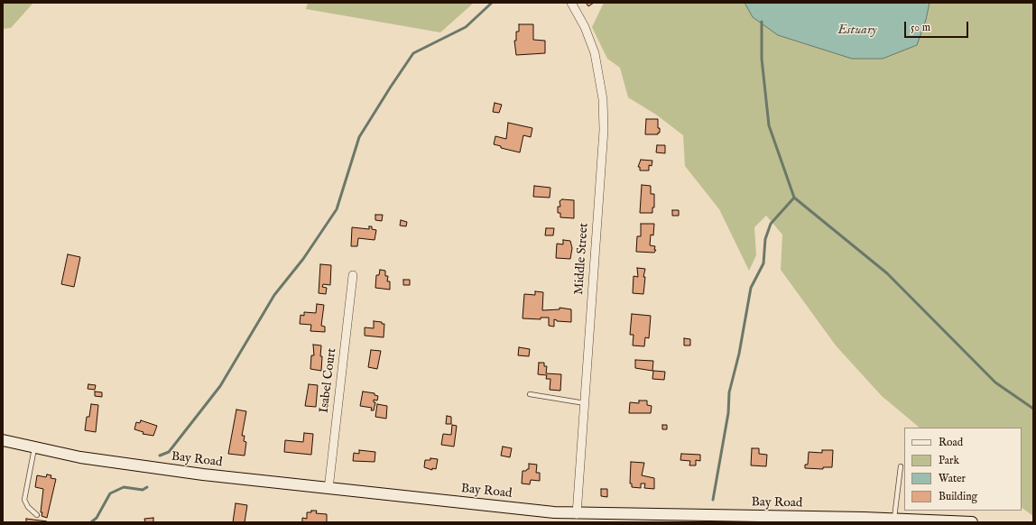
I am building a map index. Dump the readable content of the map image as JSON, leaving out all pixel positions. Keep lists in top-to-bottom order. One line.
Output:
{"streets":{"main road":["Bay Road"],"street":["Middle Street","Isabel Court"]},"crossings":[["Middle Street","Bay Road"],["Isabel Court","Bay Road"]],"water":["Estuary"],"legend":["Road","Park","Water","Building"],"scale_bar":"50 m"}
